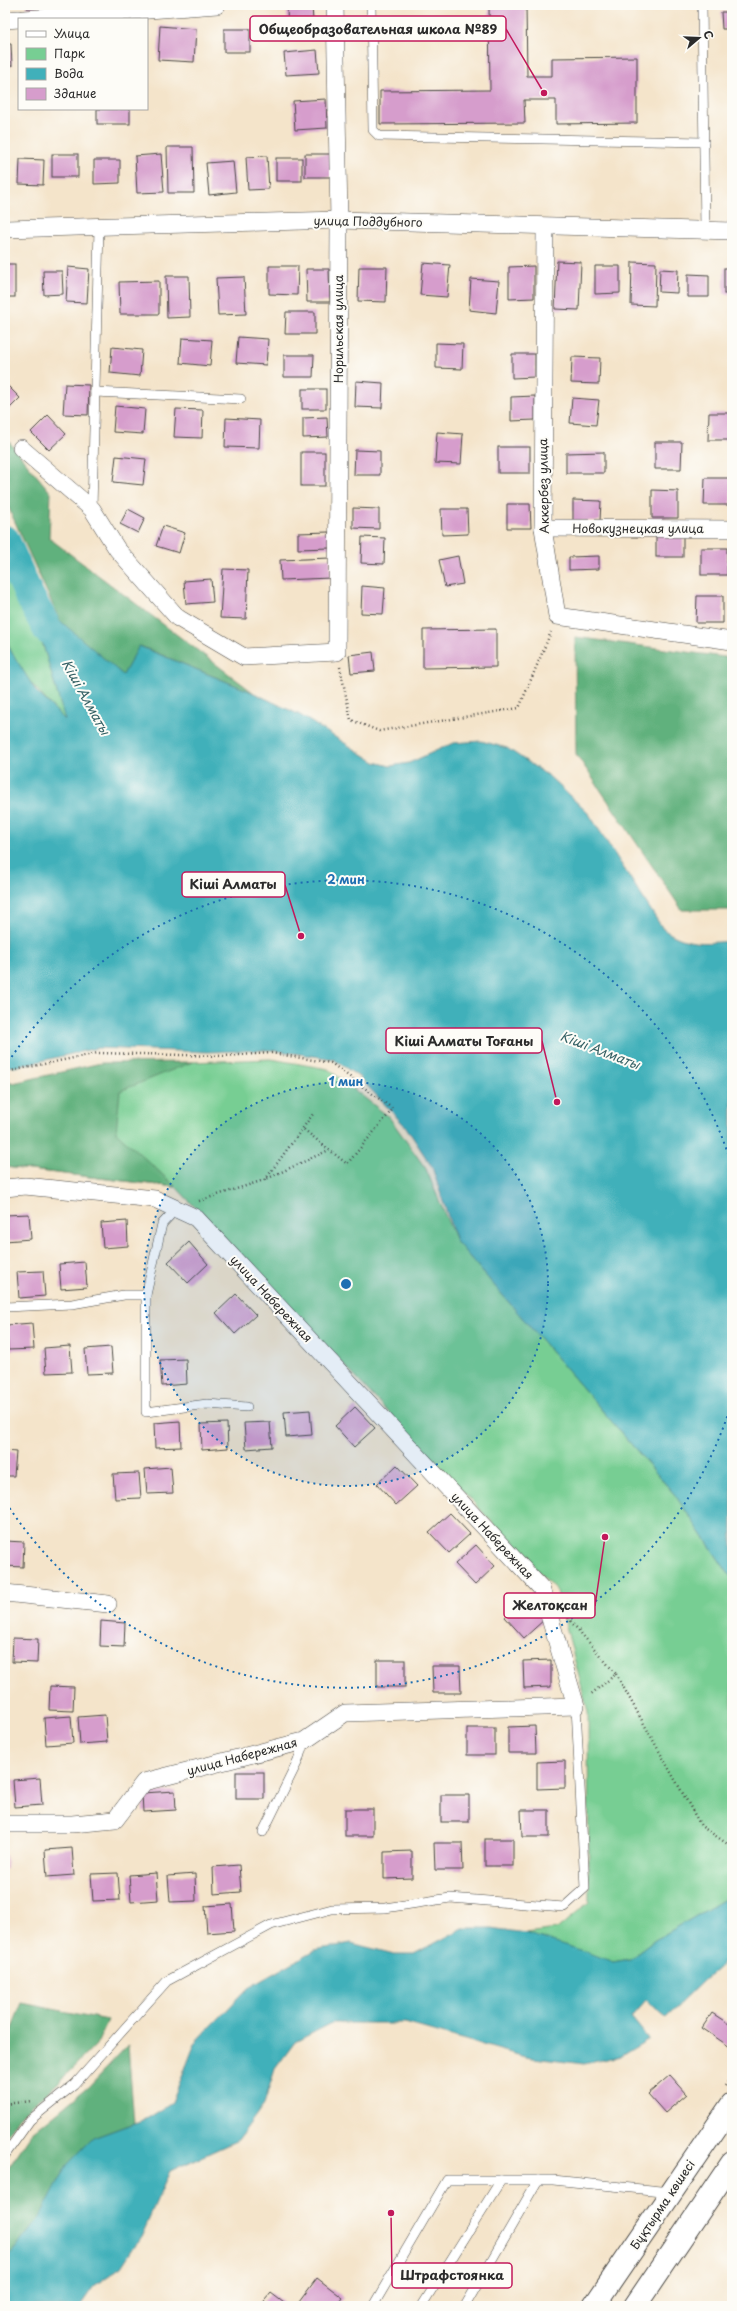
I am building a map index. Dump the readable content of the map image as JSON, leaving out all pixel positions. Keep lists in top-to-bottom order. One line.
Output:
{"streets":{"main road":["Бұқтырма көшесі"],"street":["улица Поддубного","Норильская улица","Аккербез улица","Новокузнецкая улица","улица Набережная"]},"crossings":[["улица Поддубного","Норильская улица"],["улица Поддубного","Аккербез улица"],["Аккербез улица","Новокузнецкая улица"]],"water":["Кіші Алматы"],"places":["Общеобразовательная школа №89","Кіші Алматы","Кіші Алматы Тоғаны","Желтоқсан","Штрафстоянка"],"legend":["Улица","Парк","Вода","Здание"],"north":"right","rings":["2 мин","1 мин"]}
